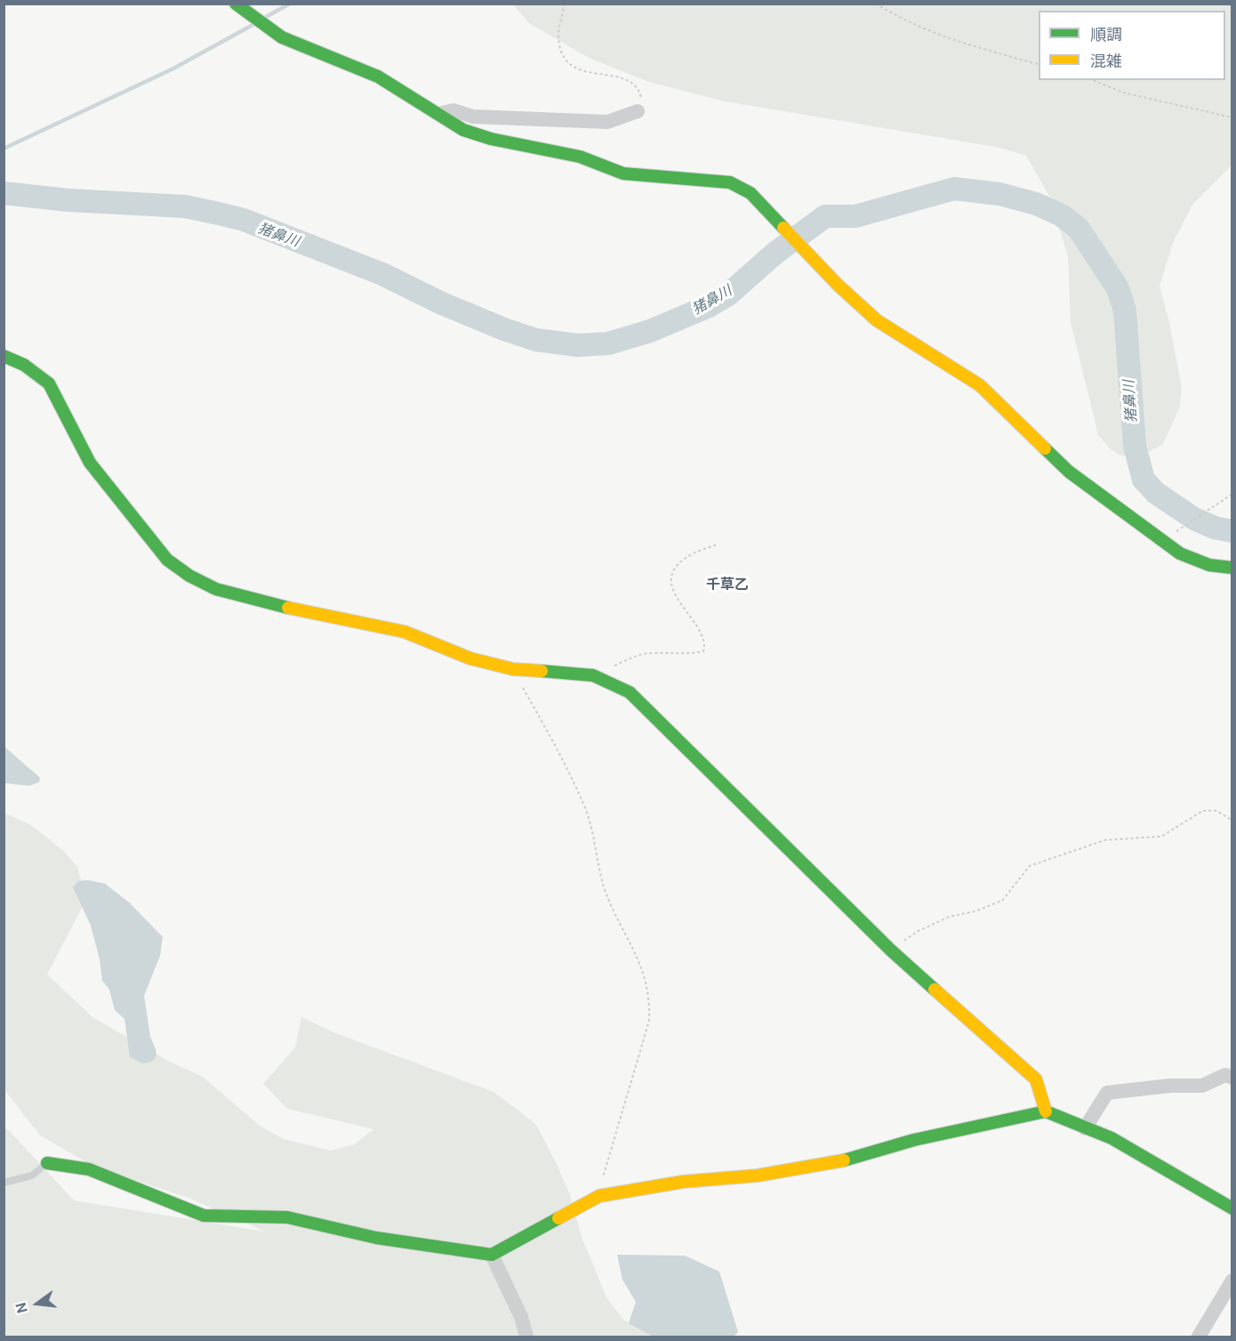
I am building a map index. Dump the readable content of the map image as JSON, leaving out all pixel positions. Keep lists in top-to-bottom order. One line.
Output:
{"districts":["千草乙"],"water":["猪鼻川"],"legend":["順調","混雑"],"north":"left"}
